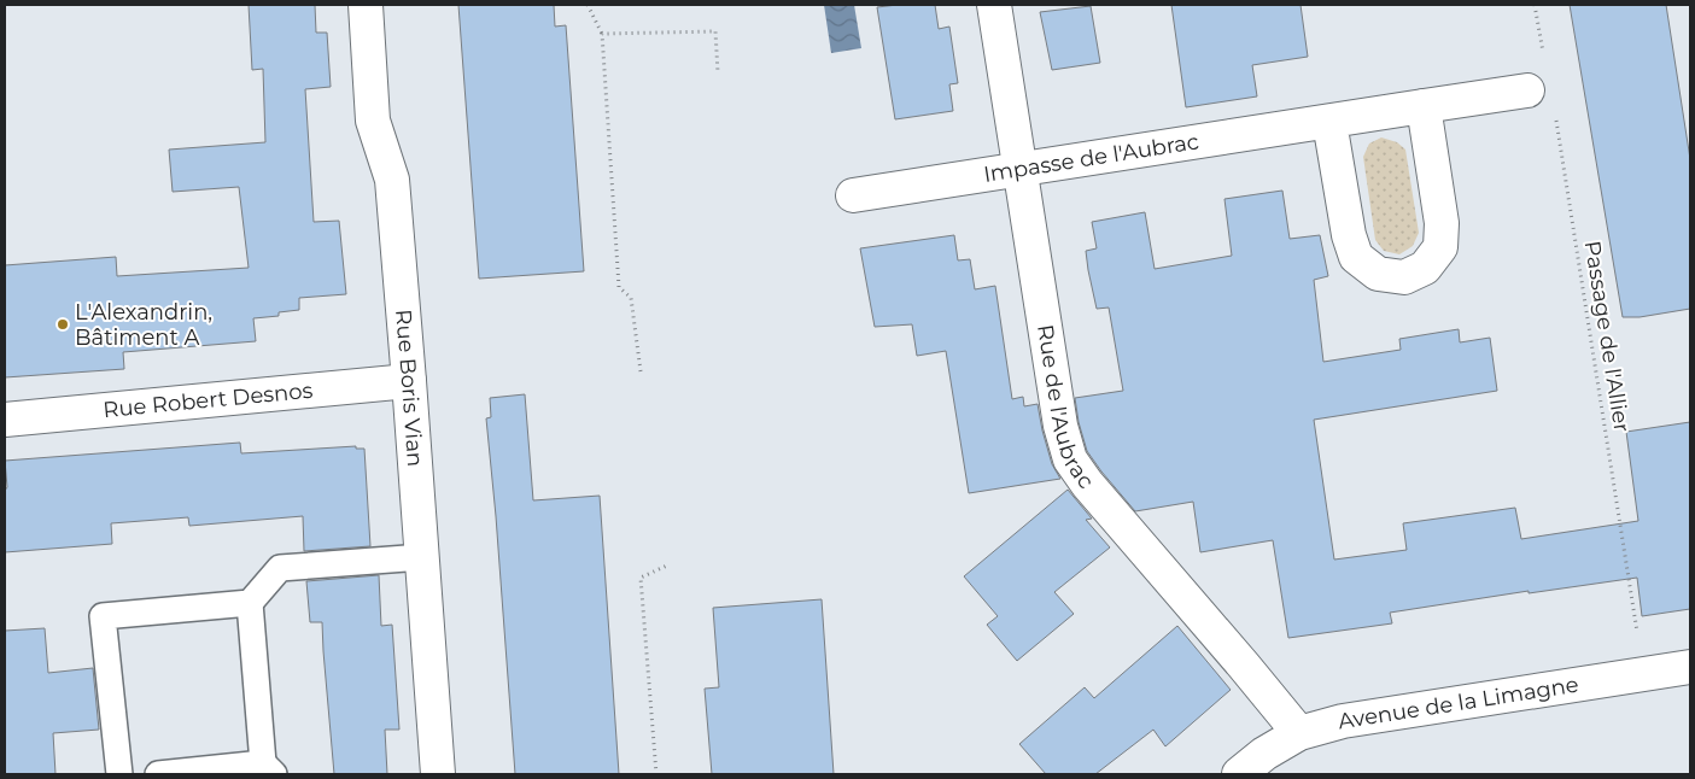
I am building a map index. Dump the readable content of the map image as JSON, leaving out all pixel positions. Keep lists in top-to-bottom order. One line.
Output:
{"streets":{"street":["Impasse de l'Aubrac","Rue Boris Vian","Rue Robert Desnos","Rue de l'Aubrac","Avenue de la Limagne"],"path":["Passage de l'Allier"]},"crossings":[["Impasse de l'Aubrac","Rue de l'Aubrac"],["Passage de l'Allier","Avenue de la Limagne"],["Rue Boris Vian","Rue Robert Desnos"],["Rue de l'Aubrac","Avenue de la Limagne"]],"places":["L'Alexandrin, Bâtiment A"]}
